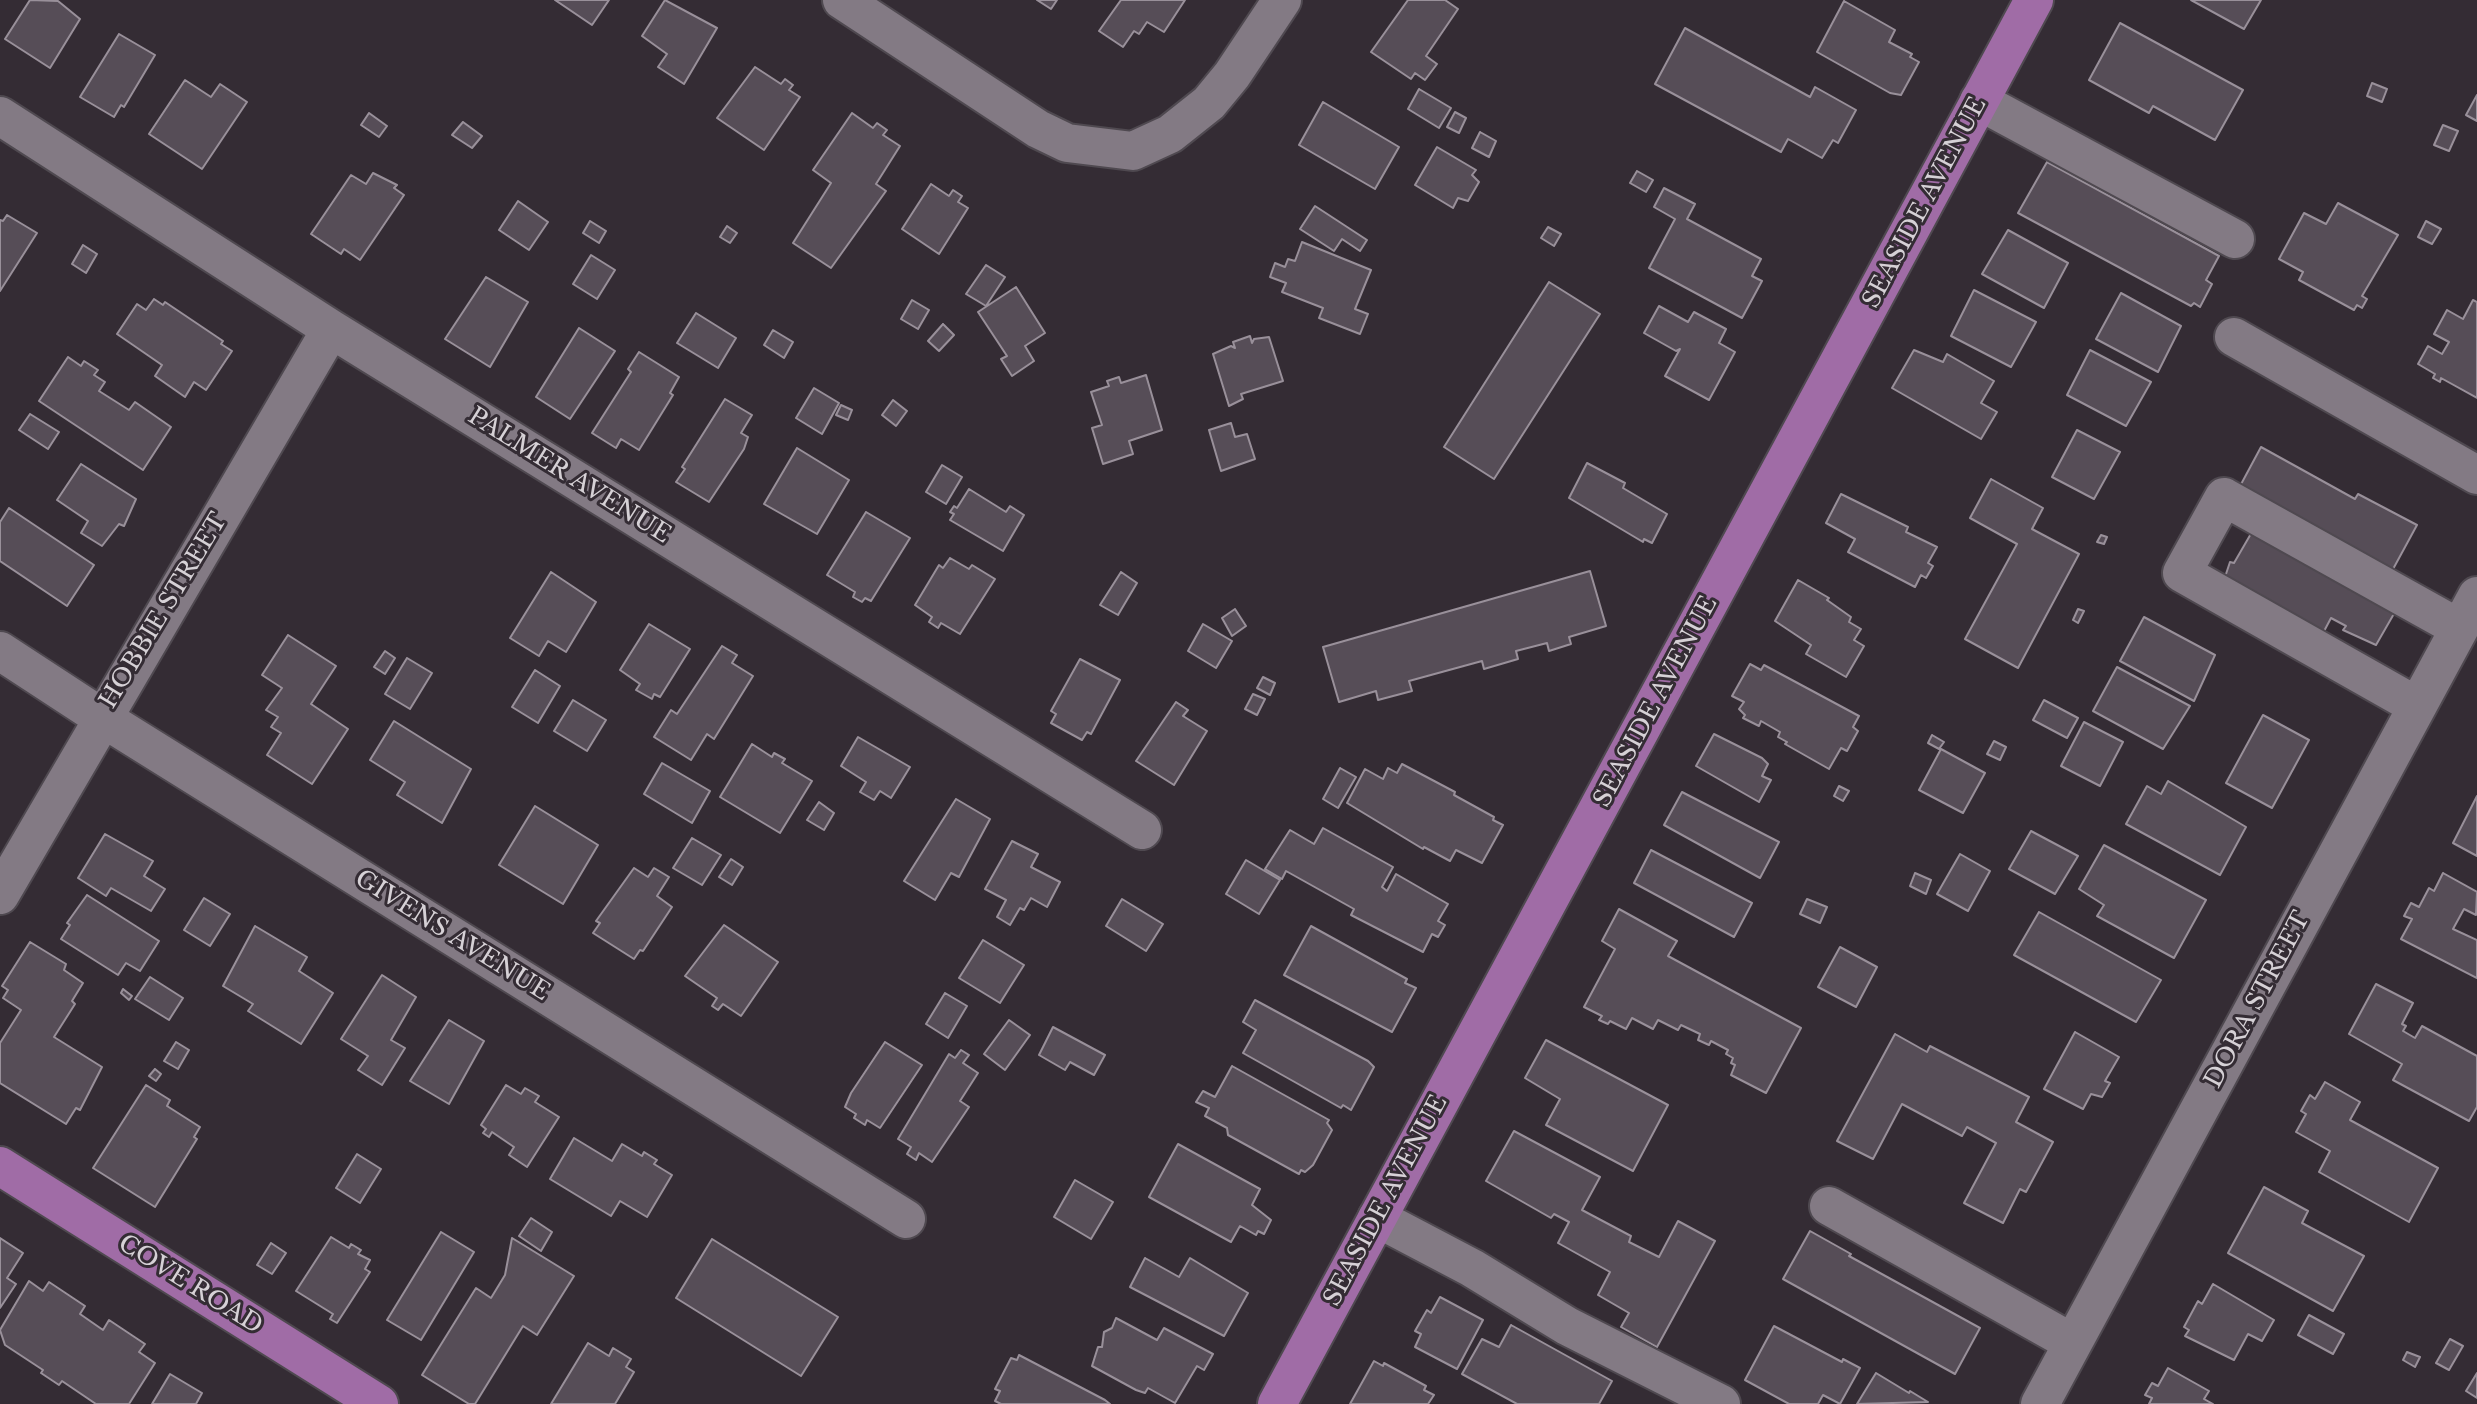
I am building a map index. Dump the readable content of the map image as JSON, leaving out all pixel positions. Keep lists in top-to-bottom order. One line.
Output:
{"streets":{"main road":["SEASIDE AVENUE","COVE ROAD"],"street":["PALMER AVENUE","HOBBIE STREET","GIVENS AVENUE","DORA STREET"]},"crossings":[["PALMER AVENUE","HOBBIE STREET"],["HOBBIE STREET","GIVENS AVENUE"]]}
